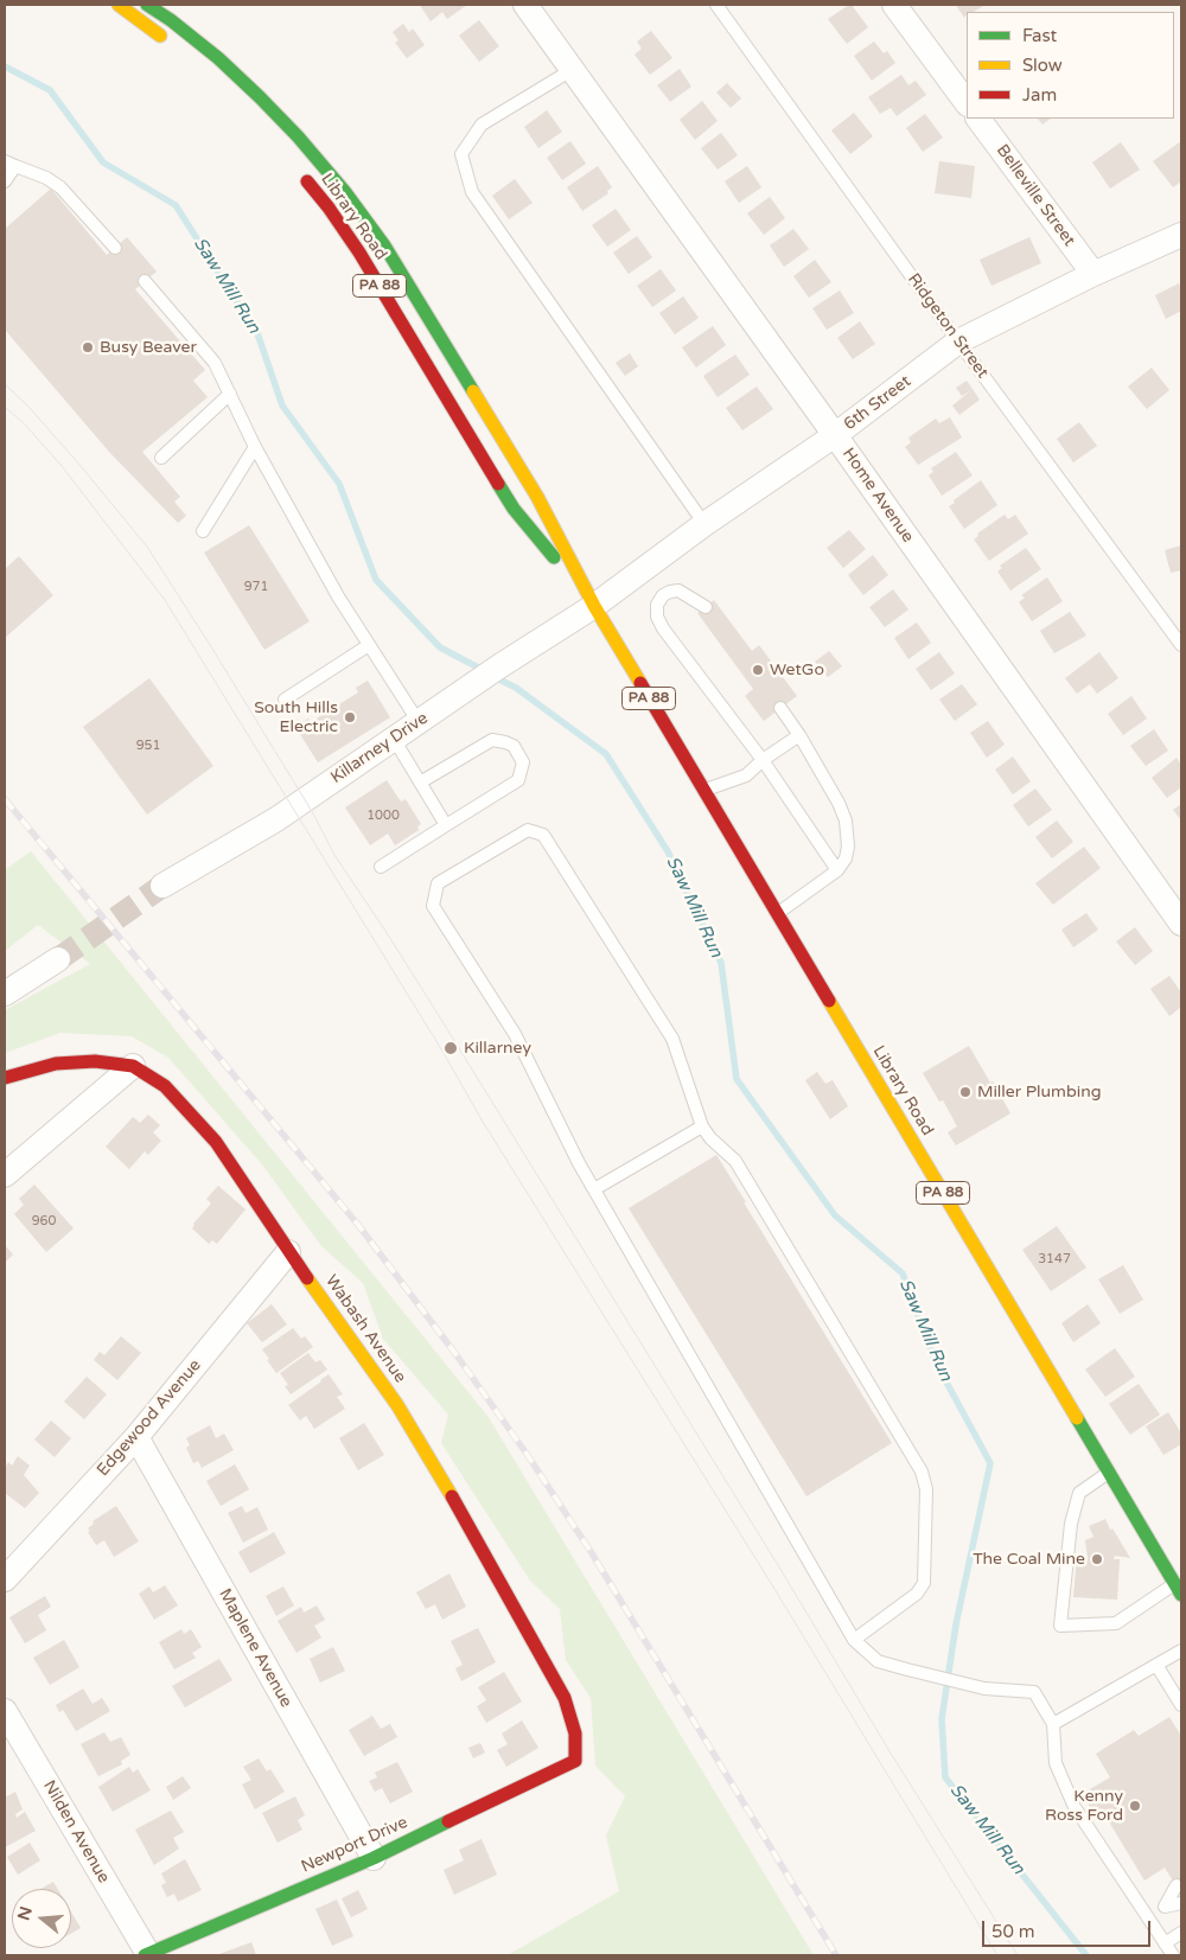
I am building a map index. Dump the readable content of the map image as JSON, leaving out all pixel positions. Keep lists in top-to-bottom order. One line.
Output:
{"streets":{"main road":["Library Road","PA 88","Wabash Avenue","Newport Drive"],"street":["Belleville Street","6th Street","Home Avenue","Killarney Drive","Edgewood Avenue","Maplene Avenue","Nilden Avenue"],"lane":["Ridgeton Street"]},"crossings":[["Belleville Street","6th Street"],["Library Road","6th Street"],["Library Road","Killarney Drive"],["Ridgeton Street","6th Street"],["6th Street","Home Avenue"],["6th Street","Killarney Drive"],["Wabash Avenue","Edgewood Avenue"],["Wabash Avenue","Newport Drive"],["Edgewood Avenue","Maplene Avenue"],["Maplene Avenue","Newport Drive"],["Nilden Avenue","Newport Drive"]],"water":["Saw Mill Run"],"places":["Busy Beaver","WetGo","South Hills Electric","Killarney","Miller Plumbing","The Coal Mine","Kenny Ross Ford"],"house_numbers":["971","951","1000","960","3147"],"legend":["Fast","Slow","Jam"],"scale_bar":"50 m","north":"left"}
